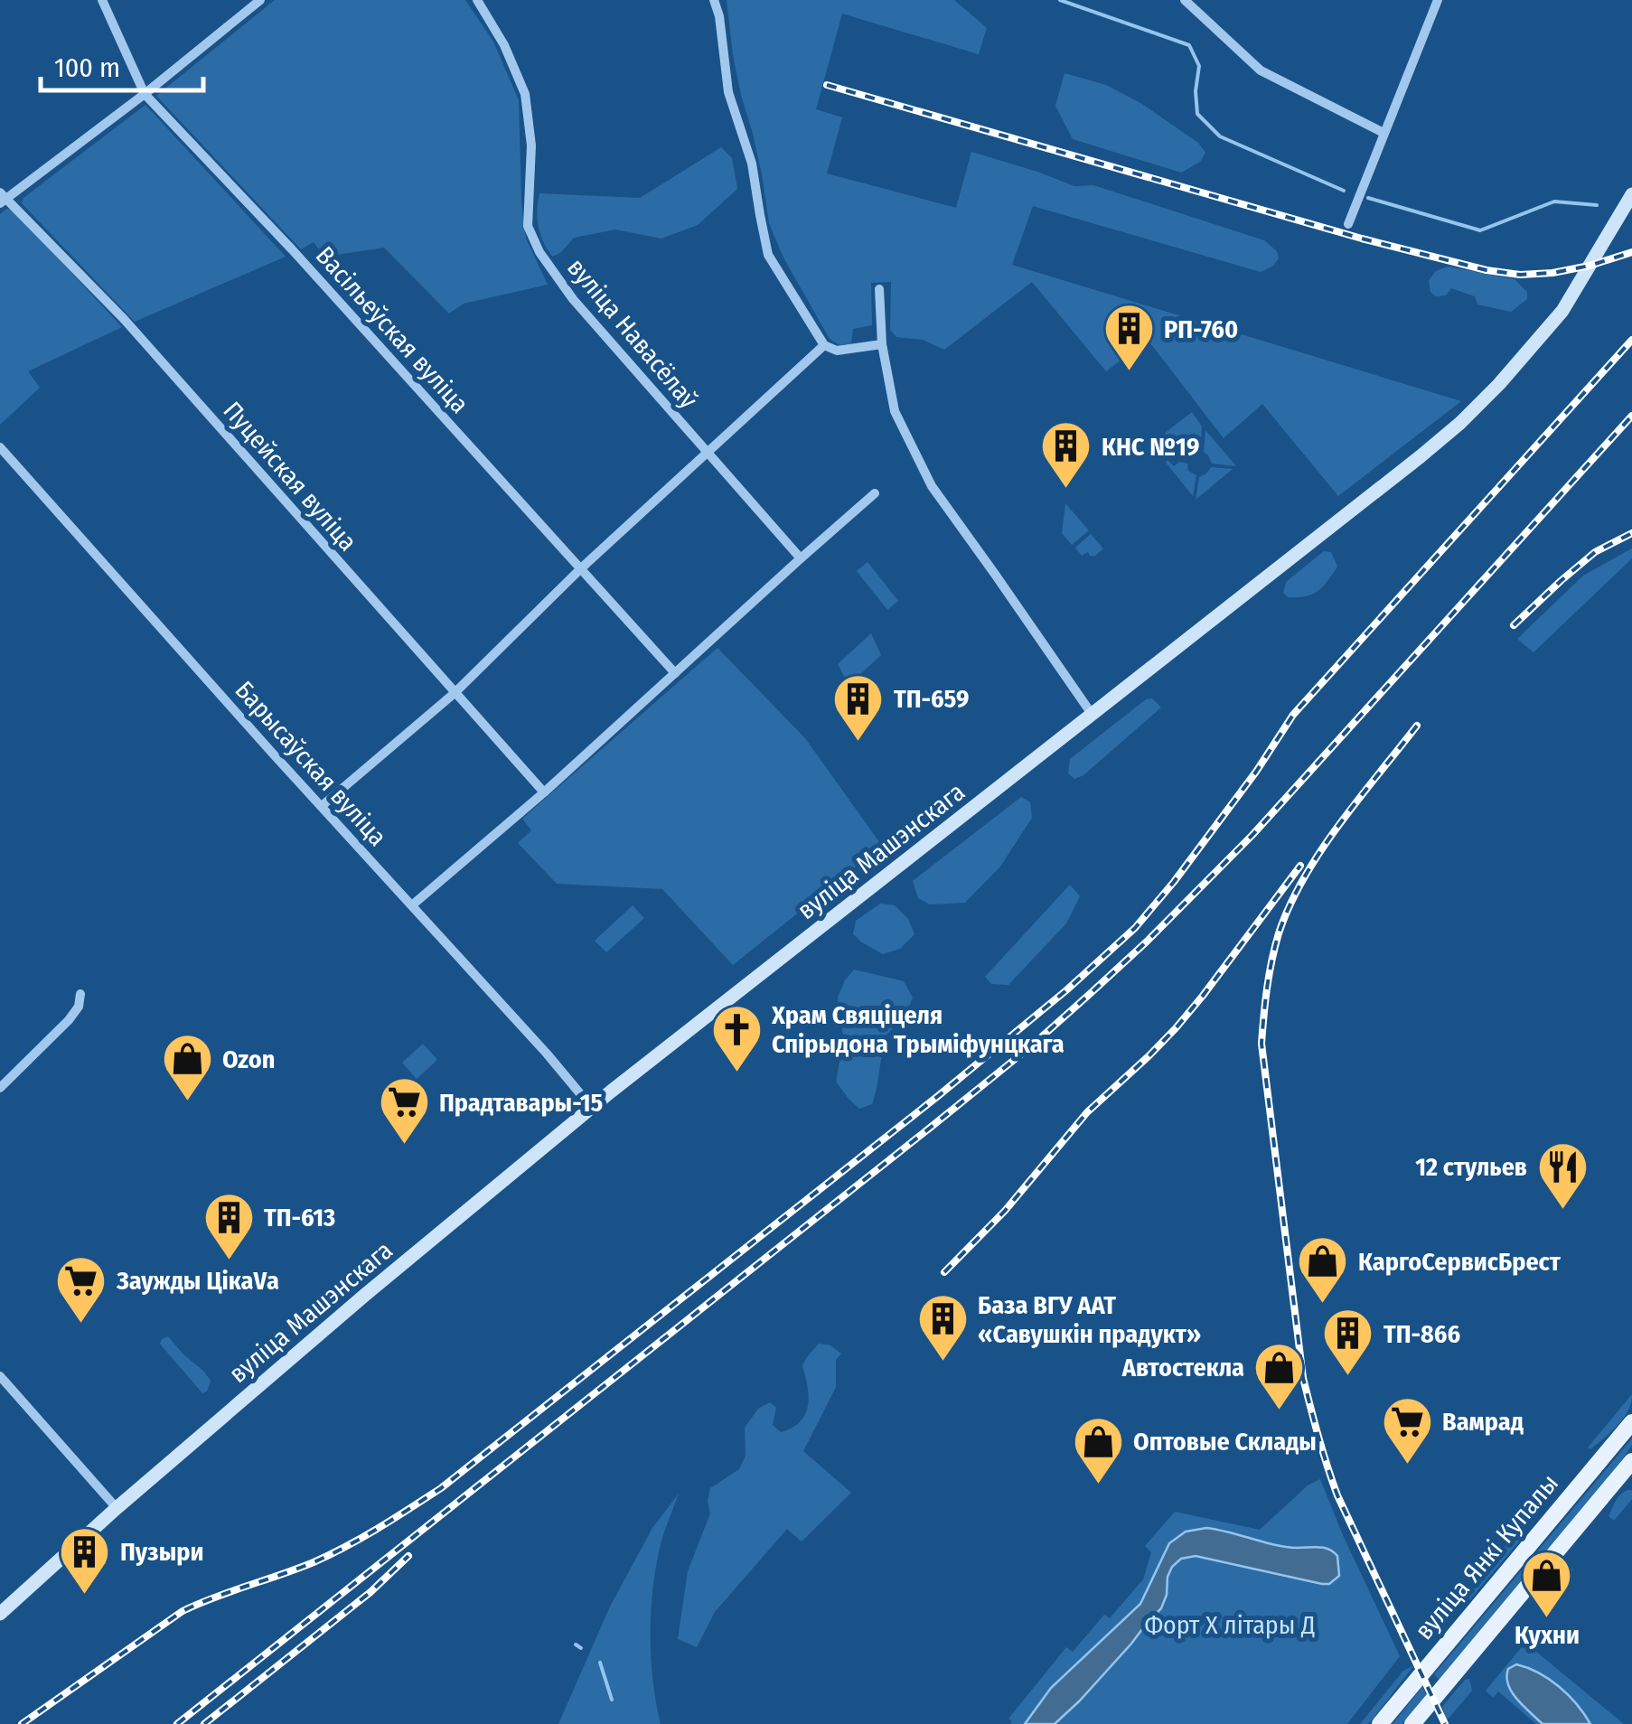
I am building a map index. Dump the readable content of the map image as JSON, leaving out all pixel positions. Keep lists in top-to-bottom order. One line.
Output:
{"streets":{"main road":["вуліца Машэнскага","вуліца Янкі Купалы"],"street":["Васільеўская вуліца","вуліца Навасёлаў","Пуцейская вуліца","Барысаўская вуліца"]},"crossings":[["Барысаўская вуліца","вуліца Машэнскага"]],"parks":["Форт X літары Д"],"places":{"building":["РП-760","КНС №19","ТП-659","ТП-613","База ВГУ ААТ «Савушкін прадукт»","ТП-866","Пузыри"],"church":["Храм Свяціцеля Спірыдона Трыміфунцкага"],"shop":["Ozon","КаргоСервисБрест","Автостекла","Оптовые Склады","Кухни"],"supermarket":["Прадтавары-15","Заужды ЦікаVа","Вамрад"],"restaurant":["12 стульев"]},"scale_bar":"100 m"}
